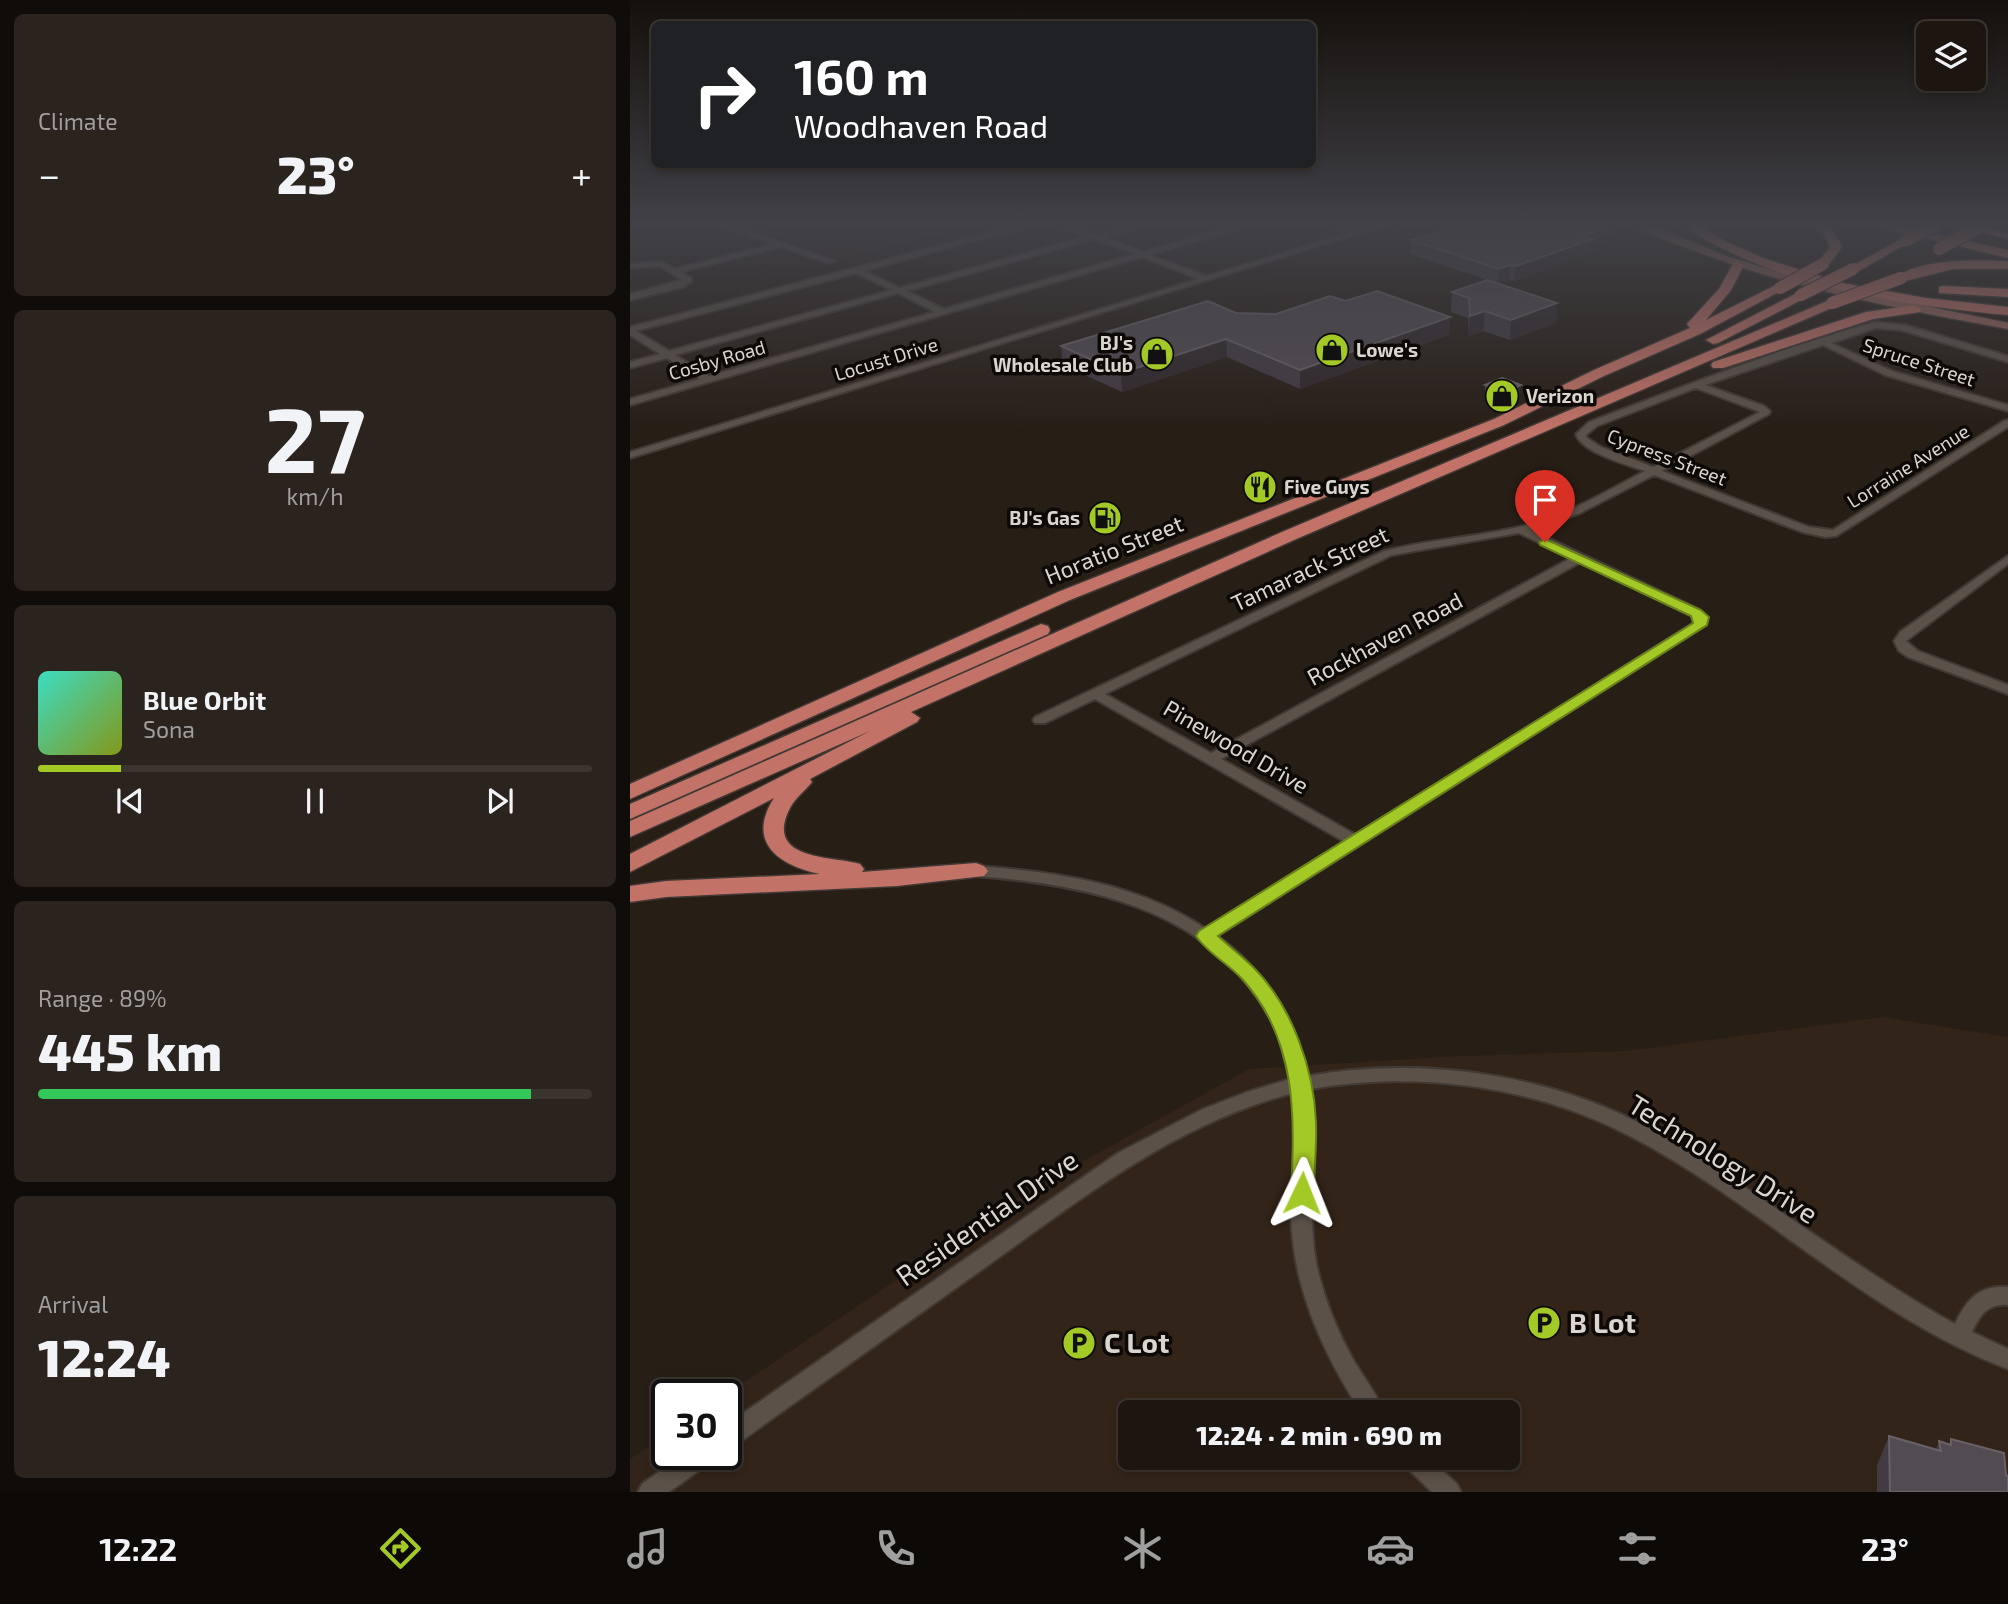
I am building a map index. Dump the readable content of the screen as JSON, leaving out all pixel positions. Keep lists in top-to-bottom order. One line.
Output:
{"streets":{"highway":["Horatio Street"],"street":["Locust Drive","Cosby Road","Spruce Street","Cypress Street","Lorraine Avenue","Tamarack Street","Rockhaven Road","Pinewood Drive","Technology Drive","Residential Drive"]},"crossings":[["Cypress Street","Lorraine Avenue"],["Cypress Street","Tamarack Street"],["Tamarack Street","Pinewood Drive"],["Rockhaven Road","Pinewood Drive"],["Technology Drive","Residential Drive"]],"places":{"shop":["Lowe's","BJ's Wholesale Club","Verizon"],"restaurant":["Five Guys"],"fuel station":["BJ's Gas"],"parking":["B Lot","C Lot"]},"page":{"tile":["Climate",["27","km/h"],["Range · 89%","445 km"],["Arrival","12:24"]],"turn":["160 m","Woodhaven Road"],"heat":["−","23°","+"],"song":["Blue Orbit","Sona"],"limit":"30","trip":"12:24 · 2 min · 690 m","tabs":["12:22","23°"]}}
